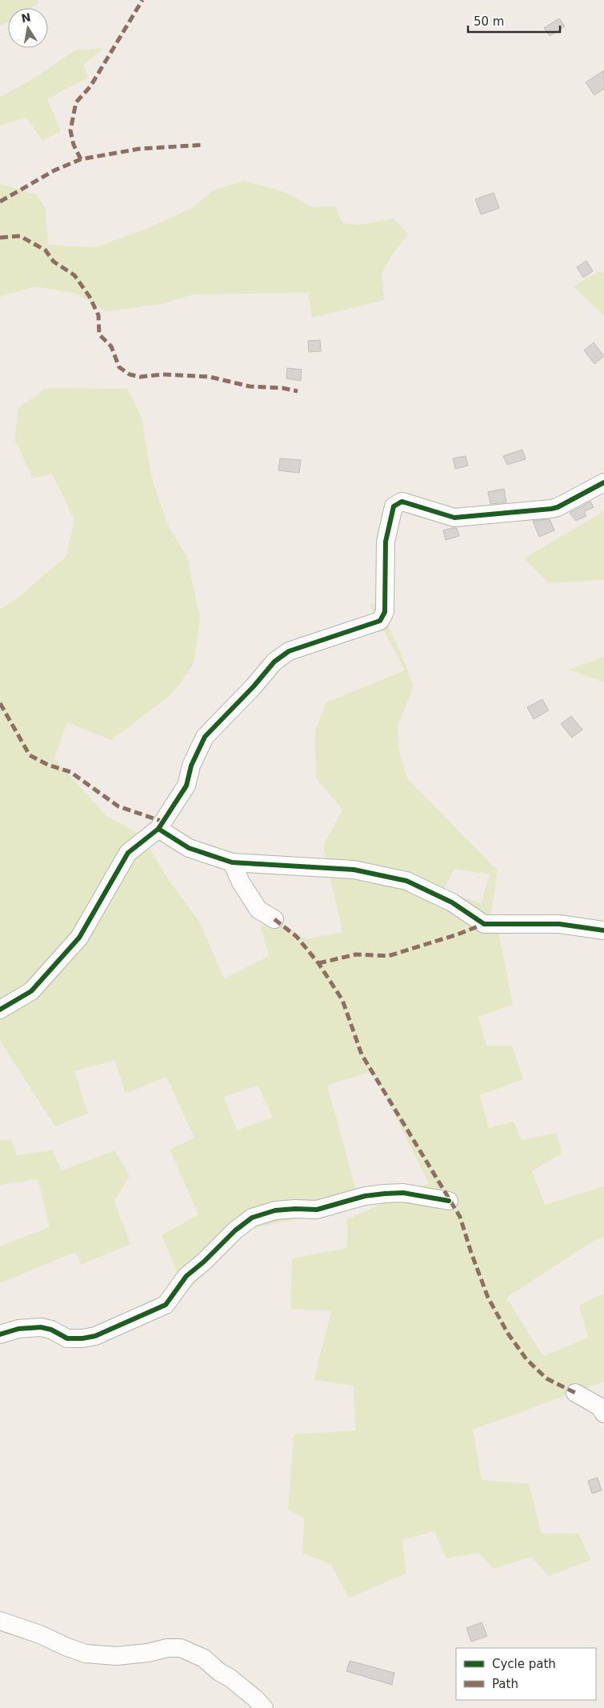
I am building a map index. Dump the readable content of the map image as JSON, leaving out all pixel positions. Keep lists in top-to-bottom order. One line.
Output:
{"legend":["Cycle path","Path"],"scale_bar":"50 m","north":"top"}
